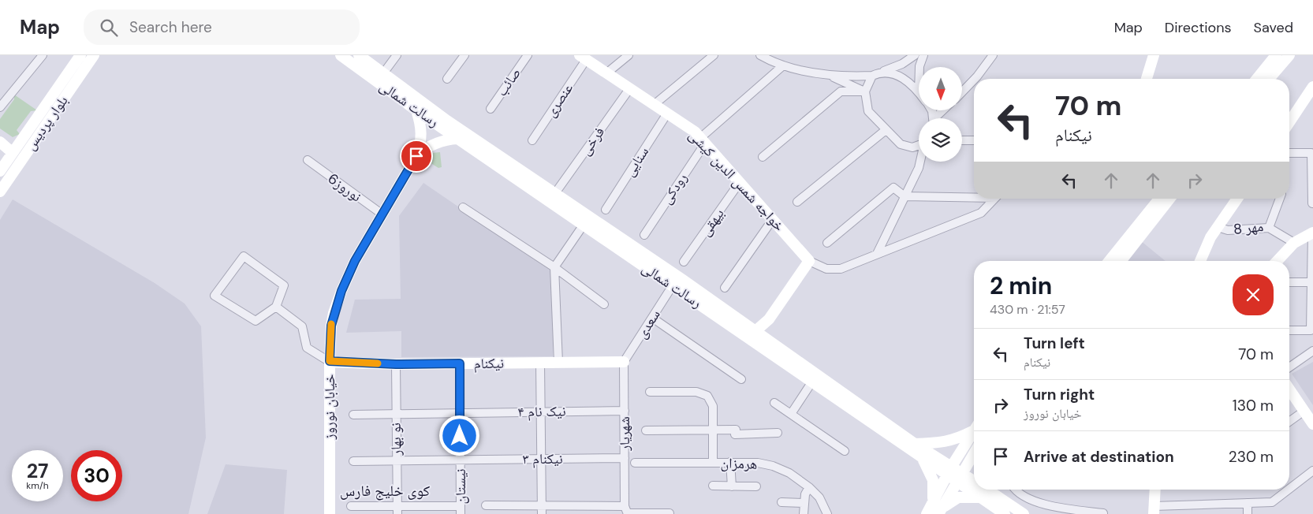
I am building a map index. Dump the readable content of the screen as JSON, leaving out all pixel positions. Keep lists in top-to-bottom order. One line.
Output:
{"streets":{"main road":["رسالت شمالی","بلوار پردیس","خواجه شمس الدين كيشی","نیکنام","خیابان نوروز"],"street":["صائب","عنصری","فرخی","سنایی","نوروز6","رودکی","بیهقی","مهر 8","سعدی","نیک نام ۴","شهریار","نو بهار","نیکنام ۳","هرمزان","نیستان"]},"crossings":[["عنصری","خواجه شمس الدين كيشی"],["رسالت شمالی","فرخی"],["رسالت شمالی","سعدی"],["رسالت شمالی","خیابان نوروز"],["فرخی","خواجه شمس الدين كيشی"],["سنایی","خواجه شمس الدين كيشی"],["خواجه شمس الدين كيشی","رودکی"],["خواجه شمس الدين كيشی","بیهقی"],["نوروز6","خیابان نوروز"],["سعدی","نیکنام"],["سعدی","شهریار"],["نیکنام","خیابان نوروز"],["نیکنام","شهریار"],["نیکنام","نو بهار"],["نیکنام","نیستان"],["نیک نام ۴","شهریار"],["نیک نام ۴","نو بهار"],["نیک نام ۴","نیستان"],["شهریار","نیکنام ۳"],["نو بهار","نیکنام ۳"],["نیکنام ۳","نیستان"]],"districts":["کوی خلیج فارس"],"north":"bottom","page":{"header":"Map","search":"Search here","nav":["Map","Directions","Saved"],"turn":["70 m","نیکنام"],"heading":["2 min","430 m · 21:57"],"list":[{"name":"Turn left","note":"نیکنام","value":"70 m"},{"name":"Turn right","note":"خیابان نوروز","value":"130 m"},{"name":"Arrive at destination","value":"230 m"}],"speed":"27 km/h","limit":"30"}}
